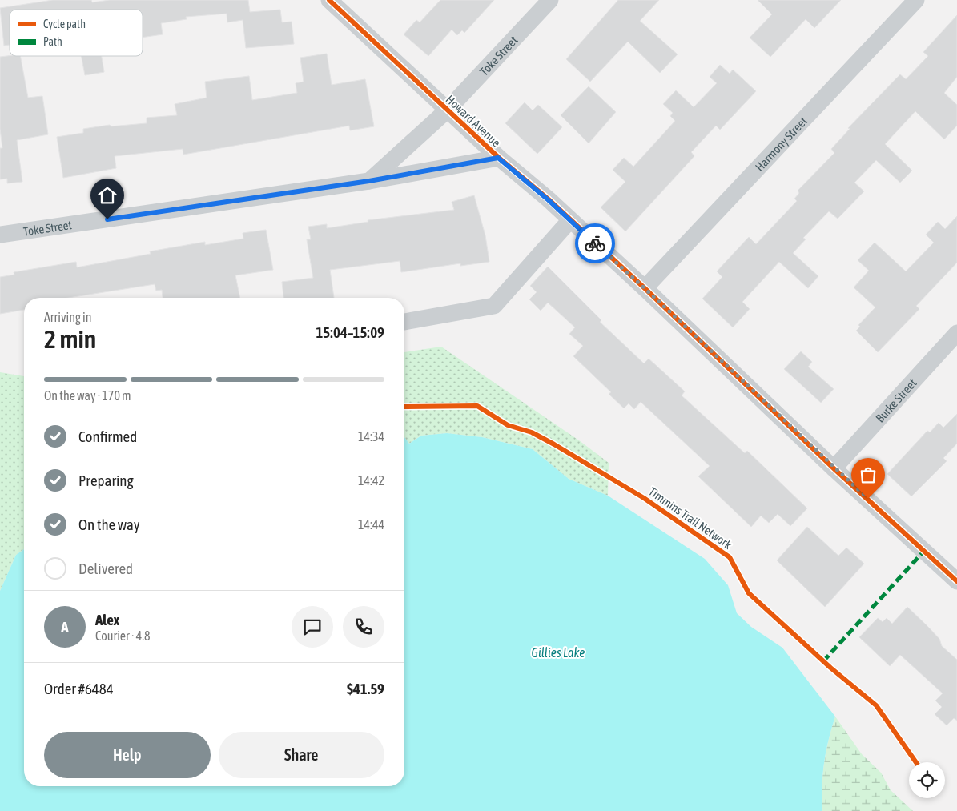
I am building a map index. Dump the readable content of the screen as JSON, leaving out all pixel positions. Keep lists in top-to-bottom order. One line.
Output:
{"streets":{"street":["Toke Street","Howard Avenue","Harmony Street","Burke Street"],"cycle path":["Timmins Trail Network"]},"crossings":[["Toke Street","Howard Avenue"],["Howard Avenue","Harmony Street"],["Howard Avenue","Burke Street"]],"water":["Gillies Lake"],"legend":["Cycle path","Path"],"page":{"heading":["2 min","Arriving in","15:04–15:09"],"panel":["Alex","Courier · 4.8","Order #6484","$41.59"],"bar":"On the way · 170 m","list":[["Confirmed","14:34"],["Preparing","14:42"],["On the way","14:44"],"Delivered"],"round":"A","buttons":["Help","Share"]}}
